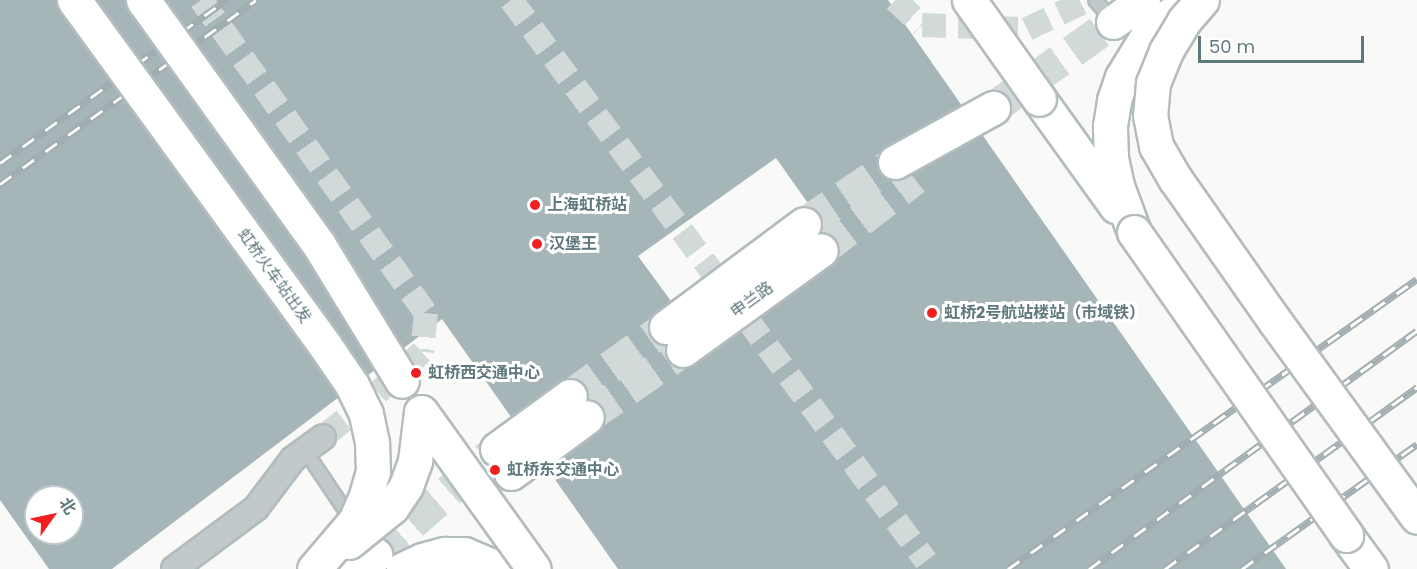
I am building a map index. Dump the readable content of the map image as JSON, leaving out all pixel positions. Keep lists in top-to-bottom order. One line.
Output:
{"streets":{"main road":["虹桥火车站出发","申兰路"]},"places":["上海虹桥站","汉堡王","虹桥2号航站楼站（市域铁）","虹桥西交通中心","虹桥东交通中心"],"scale_bar":"50 m","north":"top right"}
